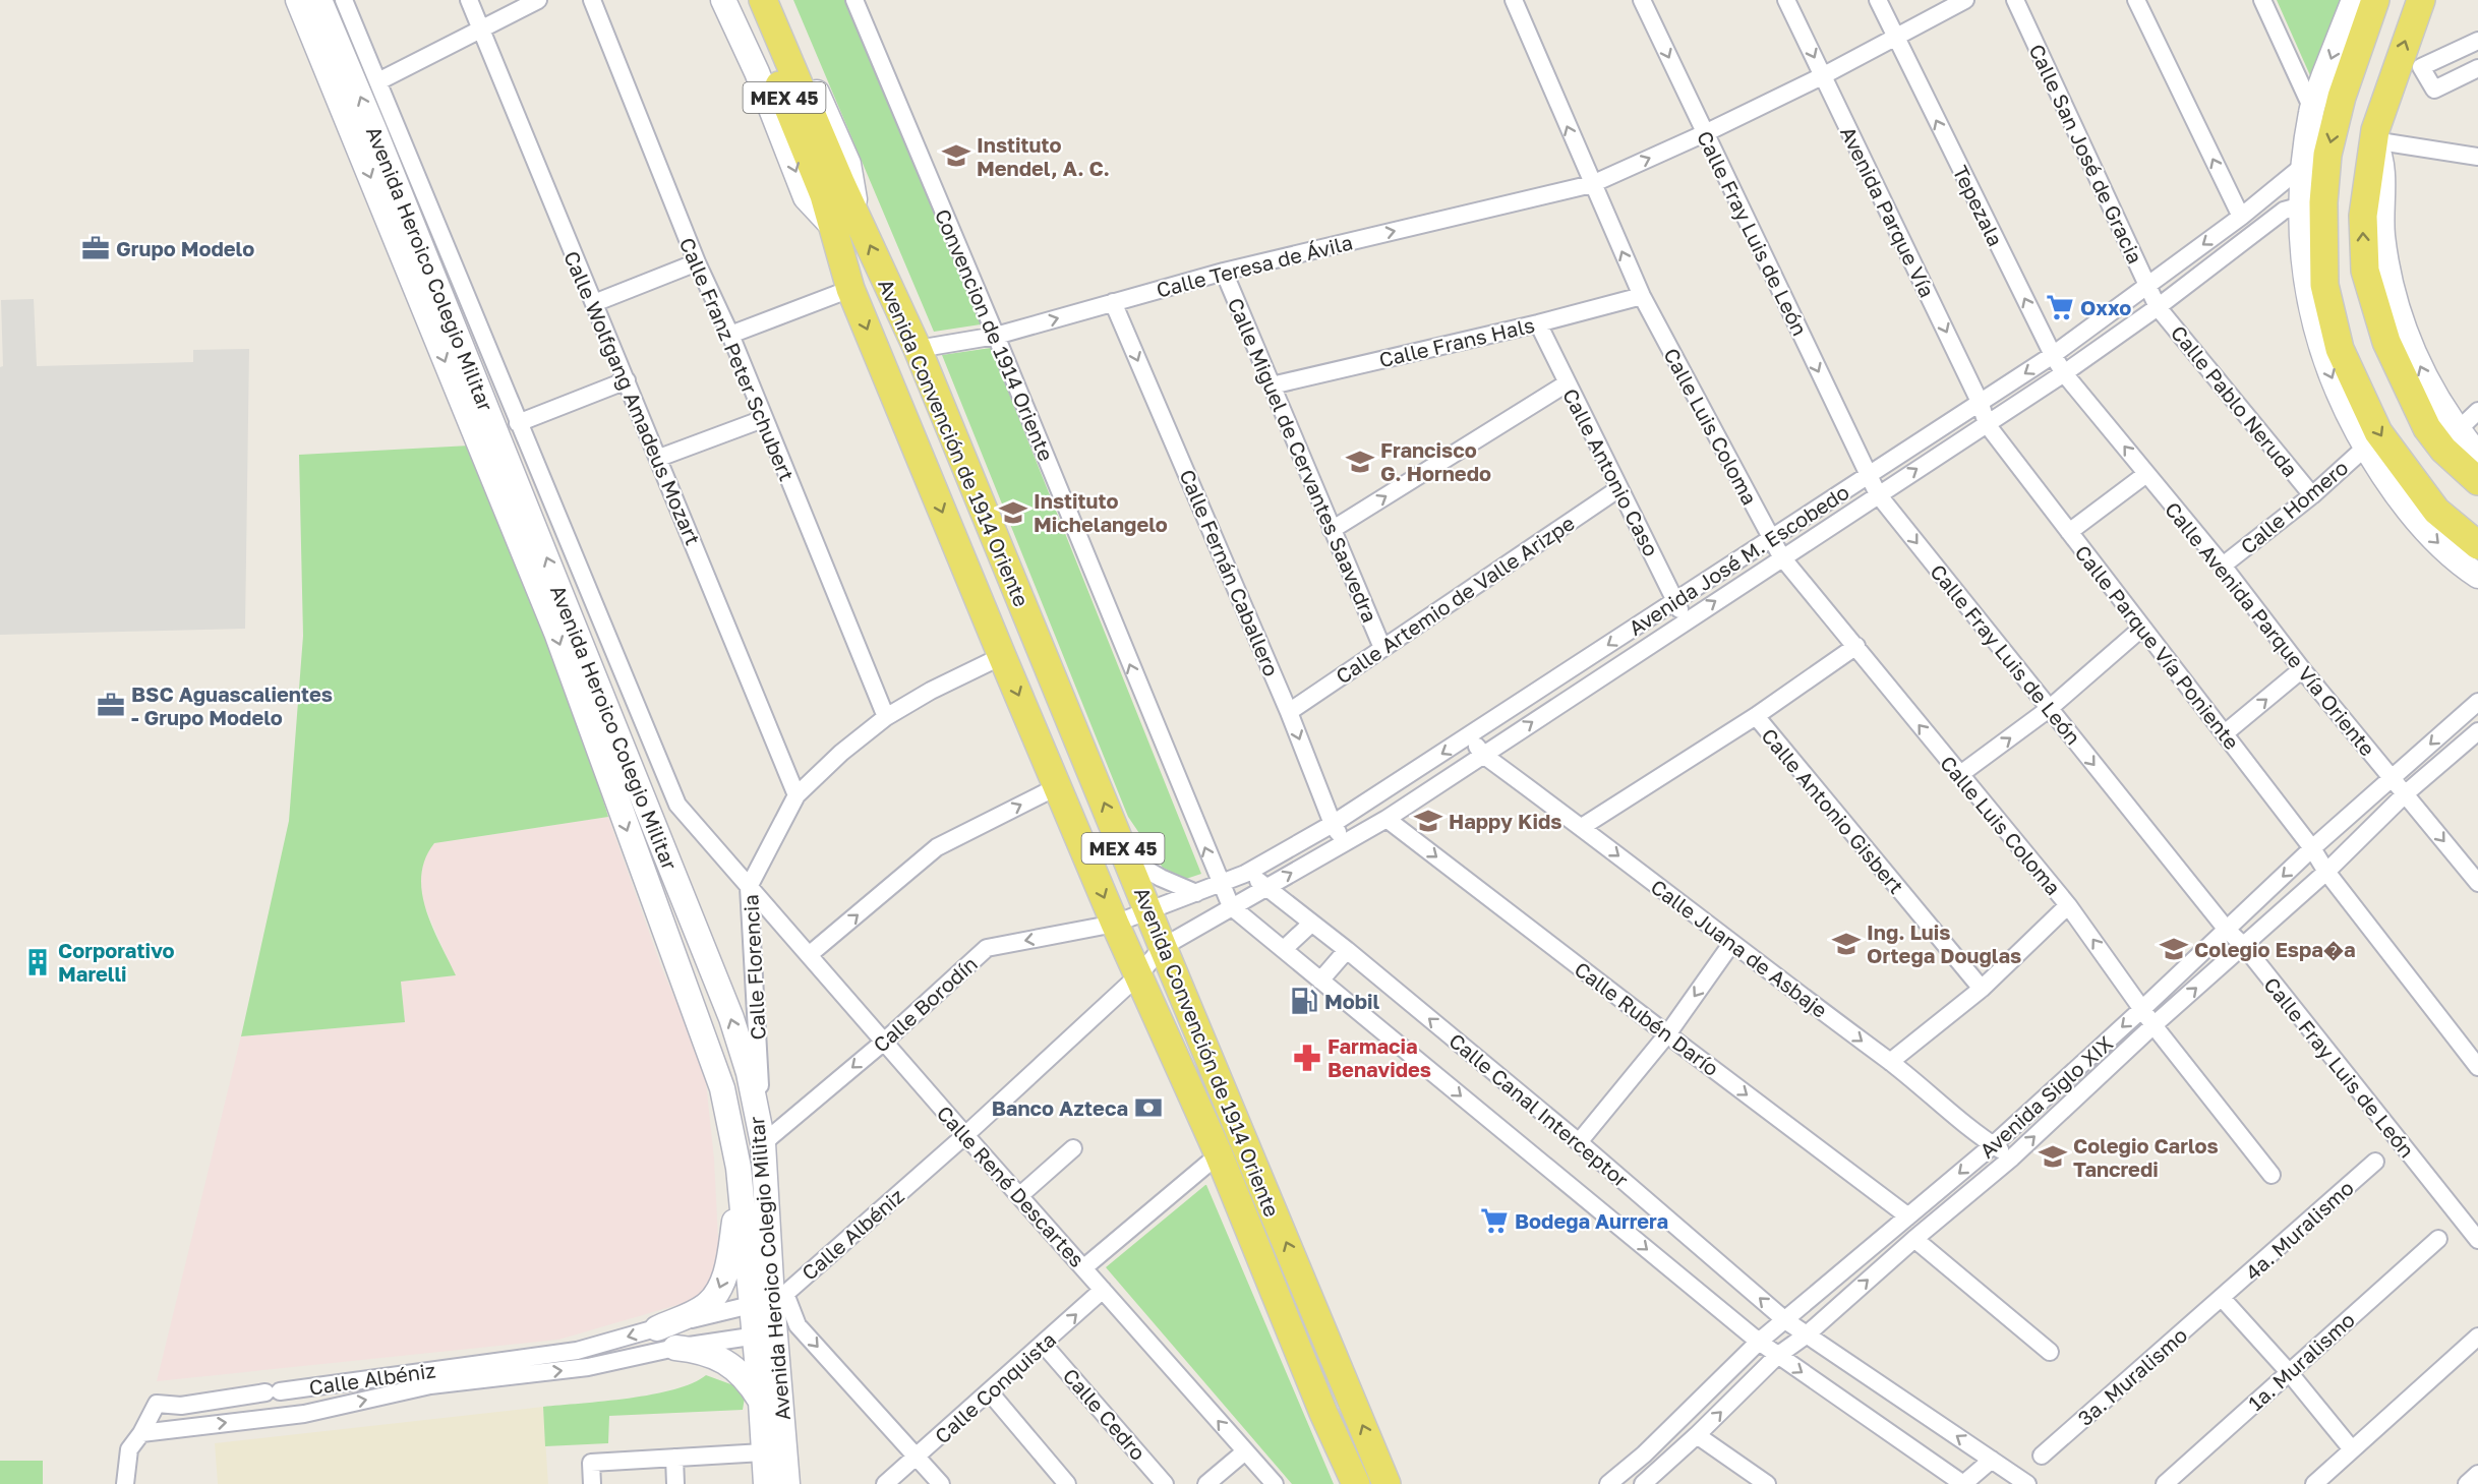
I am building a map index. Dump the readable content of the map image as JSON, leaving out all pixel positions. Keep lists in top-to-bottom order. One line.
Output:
{"streets":{"main road":["MEX 45","Avenida Convención de 1914 Oriente"],"street":["Calle San José de Gracia","Tepezala","Avenida Parque Vía","Calle Fray Luis de León","Calle Teresa de Ávila","Avenida Heroico Colegio Militar","Convencion de 1914 Oriente","Calle Frans Hals","Calle Franz Peter Schubert","Calle Wolfgang Amadeus Mozart","Calle Pablo Neruda","Calle Luis Coloma","Calle Miguel de Cervantes Saavedra","Calle Antonio Caso","Calle Homero","Avenida José M. Escobedo","Calle Fernán Caballero","Calle Artemio de Valle Arizpe","Calle Avenida Parque Vía Oriente","Calle Parque Vía Poniente","Calle Antonio Gisbert","Calle Juana de Asbaje","Calle Florencia","Calle Borodín","Calle Rubén Darío","Avenida Siglo XIX","Calle Canal Interceptor","Calle René Descartes","4a. Muralismo","Calle Albéniz","1a. Muralismo","3a. Muralismo","Calle Conquista","Calle Cedro"]},"crossings":[["Calle San José de Gracia","Calle Pablo Neruda"],["Calle San José de Gracia","Avenida José M. Escobedo"],["Tepezala","Calle Teresa de Ávila"],["Tepezala","Avenida José M. Escobedo"],["Tepezala","Calle Avenida Parque Vía Oriente"],["Avenida Parque Vía","Calle Teresa de Ávila"],["Avenida Parque Vía","Avenida José M. Escobedo"],["Avenida Parque Vía","Calle Parque Vía Poniente"],["Calle Fray Luis de León","Calle Teresa de Ávila"],["Calle Fray Luis de León","Avenida José M. Escobedo"],["Calle Fray Luis de León","Avenida Siglo XIX"],["Calle Teresa de Ávila","Convencion de 1914 Oriente"],["Calle Teresa de Ávila","Calle Luis Coloma"],["Calle Teresa de Ávila","Avenida Convención de 1914 Oriente"],["Calle Teresa de Ávila","Calle Miguel de Cervantes Saavedra"],["Calle Teresa de Ávila","Calle Fernán Caballero"],["Avenida Heroico Colegio Militar","Calle Florencia"],["Avenida Heroico Colegio Militar","Calle Borodín"],["Avenida Heroico Colegio Militar","Calle René Descartes"],["Avenida Heroico Colegio Militar","Calle Albéniz"],["Convencion de 1914 Oriente","Avenida José M. Escobedo"],["Convencion de 1914 Oriente","Calle Canal Interceptor"],["Calle Frans Hals","Calle Luis Coloma"],["Calle Frans Hals","Calle Miguel de Cervantes Saavedra"],["Calle Frans Hals","Calle Antonio Caso"],["Calle Franz Peter Schubert","Calle Florencia"],["Calle Wolfgang Amadeus Mozart","Calle Florencia"],["Calle Pablo Neruda","Calle Homero"],["Calle Pablo Neruda","Avenida José M. Escobedo"],["Calle Luis Coloma","Avenida José M. Escobedo"],["Calle Luis Coloma","Avenida Siglo XIX"],["Avenida Convención de 1914 Oriente","Avenida José M. Escobedo"],["Avenida Convención de 1914 Oriente","Calle Florencia"],["Avenida Convención de 1914 Oriente","Calle Borodín"],["Avenida Convención de 1914 Oriente","Calle Albéniz"],["Calle Miguel de Cervantes Saavedra","Calle Artemio de Valle Arizpe"],["Calle Antonio Caso","Avenida José M. Escobedo"],["Calle Antonio Caso","Calle Artemio de Valle Arizpe"],["Calle Homero","Calle Avenida Parque Vía Oriente"],["Avenida José M. Escobedo","Calle Fernán Caballero"],["Avenida José M. Escobedo","Calle Avenida Parque Vía Oriente"],["Avenida José M. Escobedo","Calle Parque Vía Poniente"],["Avenida José M. Escobedo","Calle Juana de Asbaje"],["Avenida José M. Escobedo","Calle Borodín"],["Avenida José M. Escobedo","Calle Rubén Darío"],["Avenida José M. Escobedo","Calle Canal Interceptor"],["Avenida José M. Escobedo","Calle Albéniz"],["Calle Fernán Caballero","Calle Artemio de Valle Arizpe"],["Calle Avenida Parque Vía Oriente","Avenida Siglo XIX"],["Calle Parque Vía Poniente","Avenida Siglo XIX"],["Calle Juana de Asbaje","Avenida Siglo XIX"],["Calle Florencia","Calle Borodín"],["Calle Florencia","Calle René Descartes"],["Calle Borodín","Calle René Descartes"],["Calle Rubén Darío","Avenida Siglo XIX"],["Avenida Siglo XIX","Calle Canal Interceptor"],["Calle René Descartes","Calle Albéniz"],["Calle René Descartes","Calle Conquista"],["4a. Muralismo","3a. Muralismo"],["Calle Conquista","Calle Cedro"]],"one_way":["Tepezala","Avenida Parque Vía","Calle Fray Luis de León","Calle Teresa de Ávila","Convencion de 1914 Oriente","Calle Luis Coloma","Calle Fernán Caballero","Calle Juana de Asbaje","Calle Rubén Darío"],"places":{"school or university":["Instituto Mendel, A. C.","Francisco G. Hornedo","Instituto Michelangelo","Happy Kids","Ing. Luis Ortega Douglas","Colegio Espa�a","Colegio Carlos Tancredi"],"office":["Grupo Modelo","BSC Aguascalientes - Grupo Modelo"],"supermarket":["Oxxo","Bodega Aurrera"],"building":["Corporativo Marelli"],"fuel station":["Mobil"],"pharmacy":["Farmacia Benavides"],"bank":["Banco Azteca"]}}
